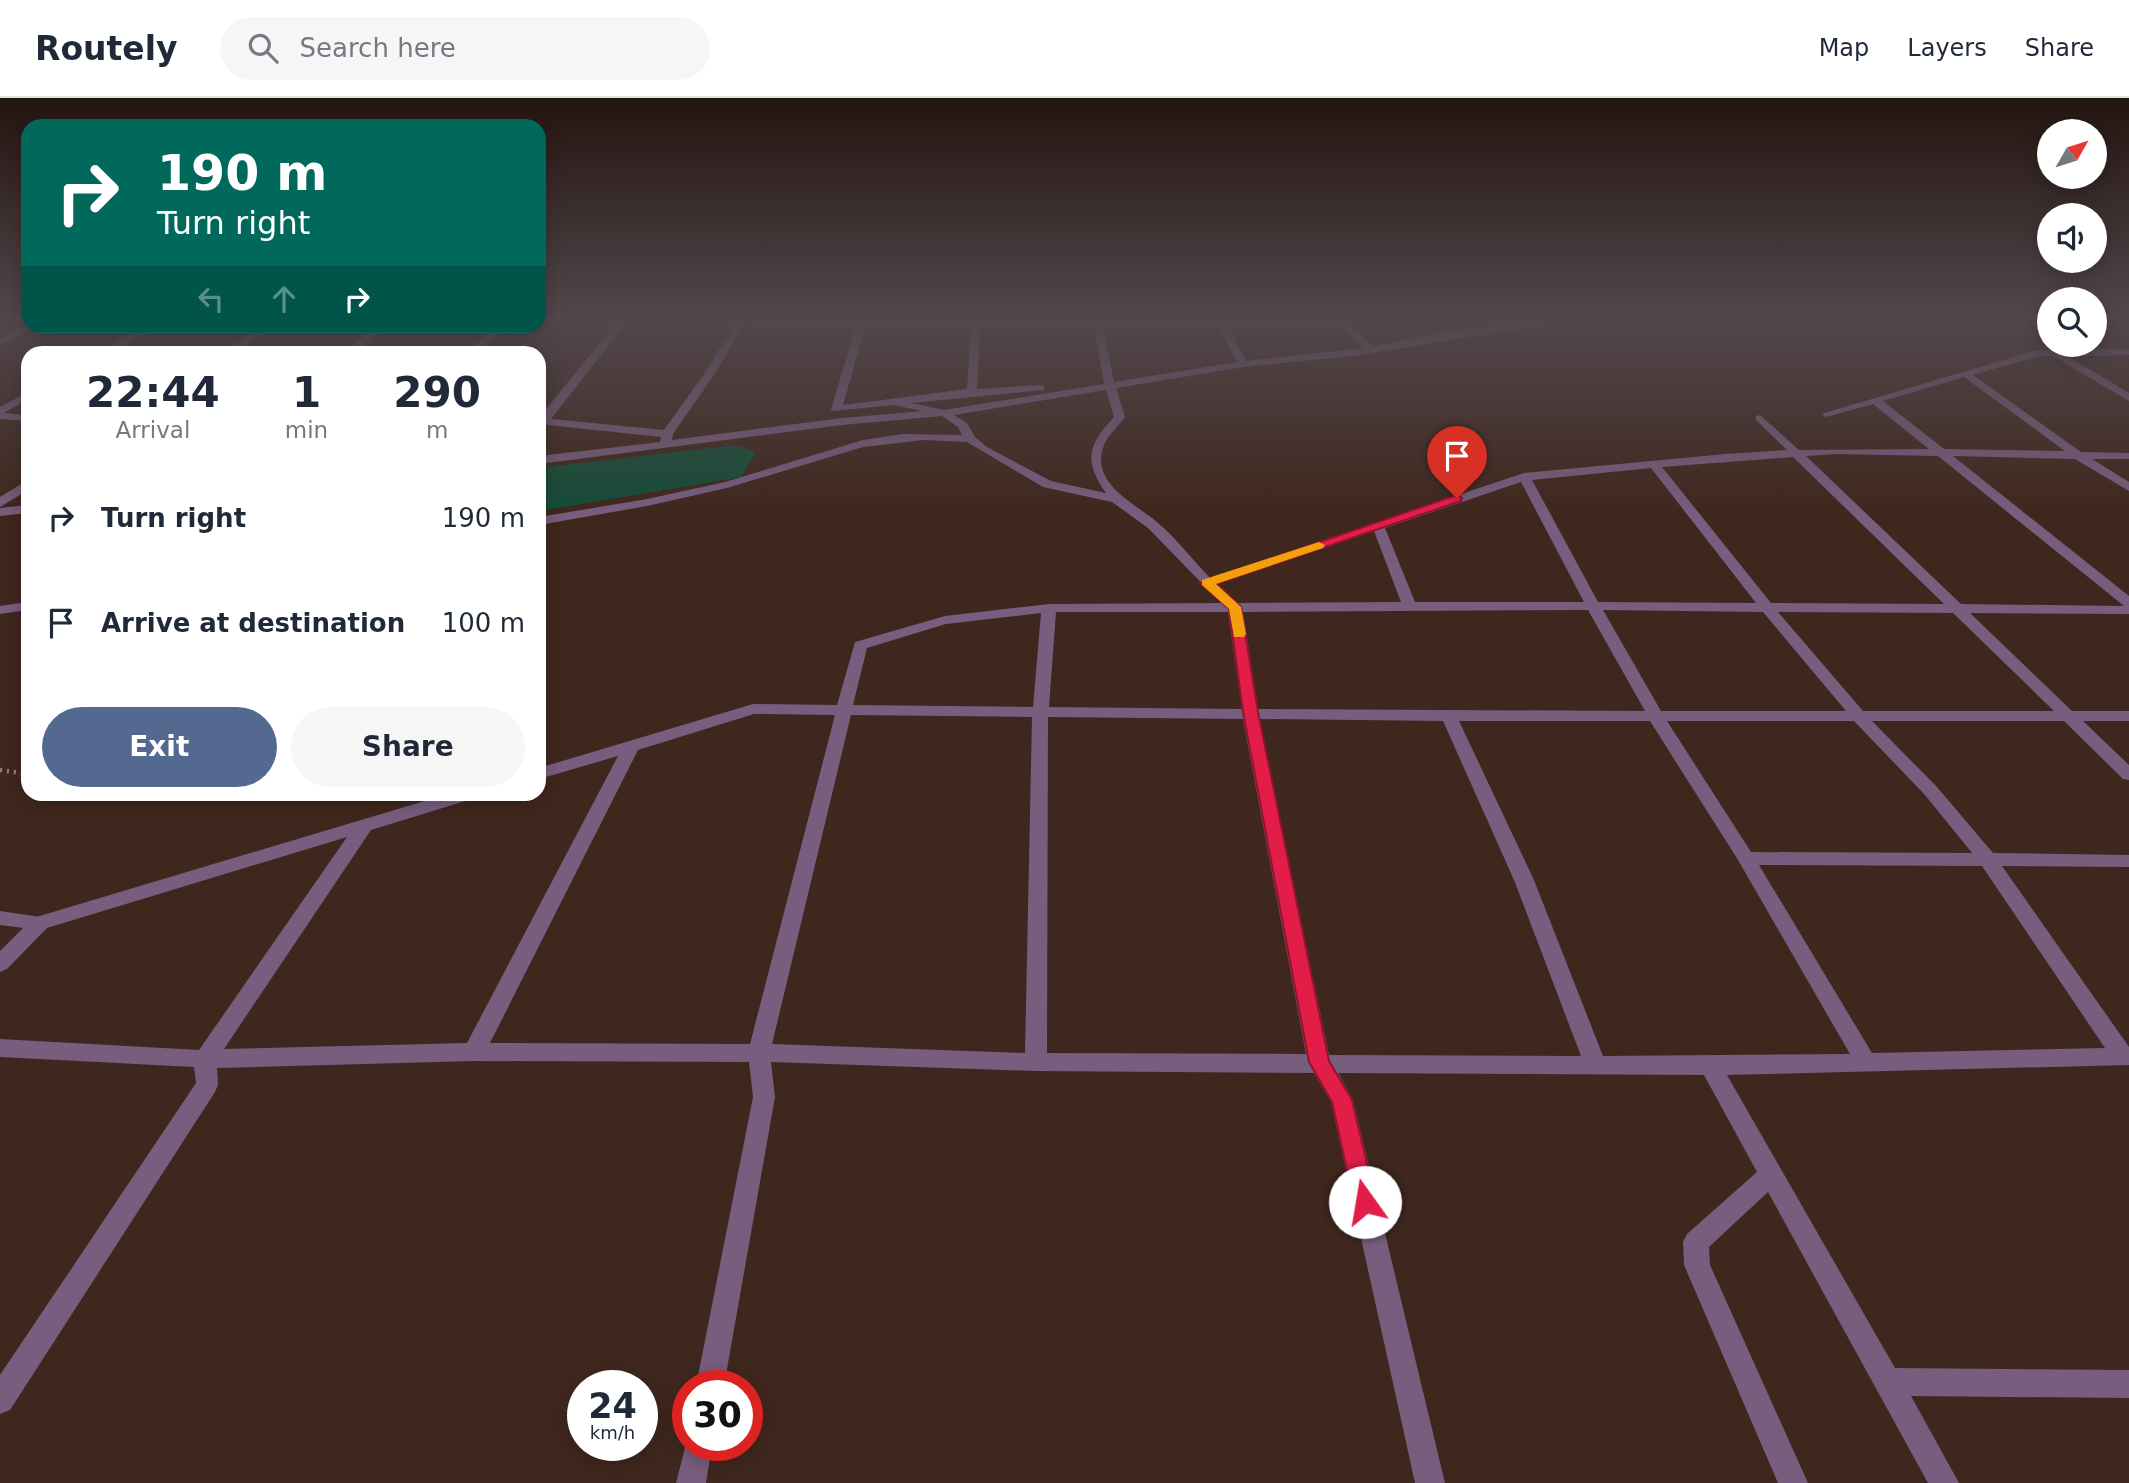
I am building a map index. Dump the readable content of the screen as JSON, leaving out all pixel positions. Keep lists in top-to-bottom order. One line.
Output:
{"north":"top right","page":{"header":"Routely","search":"Search here","nav":["Map","Layers","Share"],"turn":["190 m","Turn right"],"eta":["22:44","Arrival","1","min","290","m"],"list":[{"name":"Turn right","value":"190 m"},{"name":"Arrive at destination","value":"100 m"}],"buttons":["Exit","Share"],"speed":"24 km/h","limit":"30"}}
